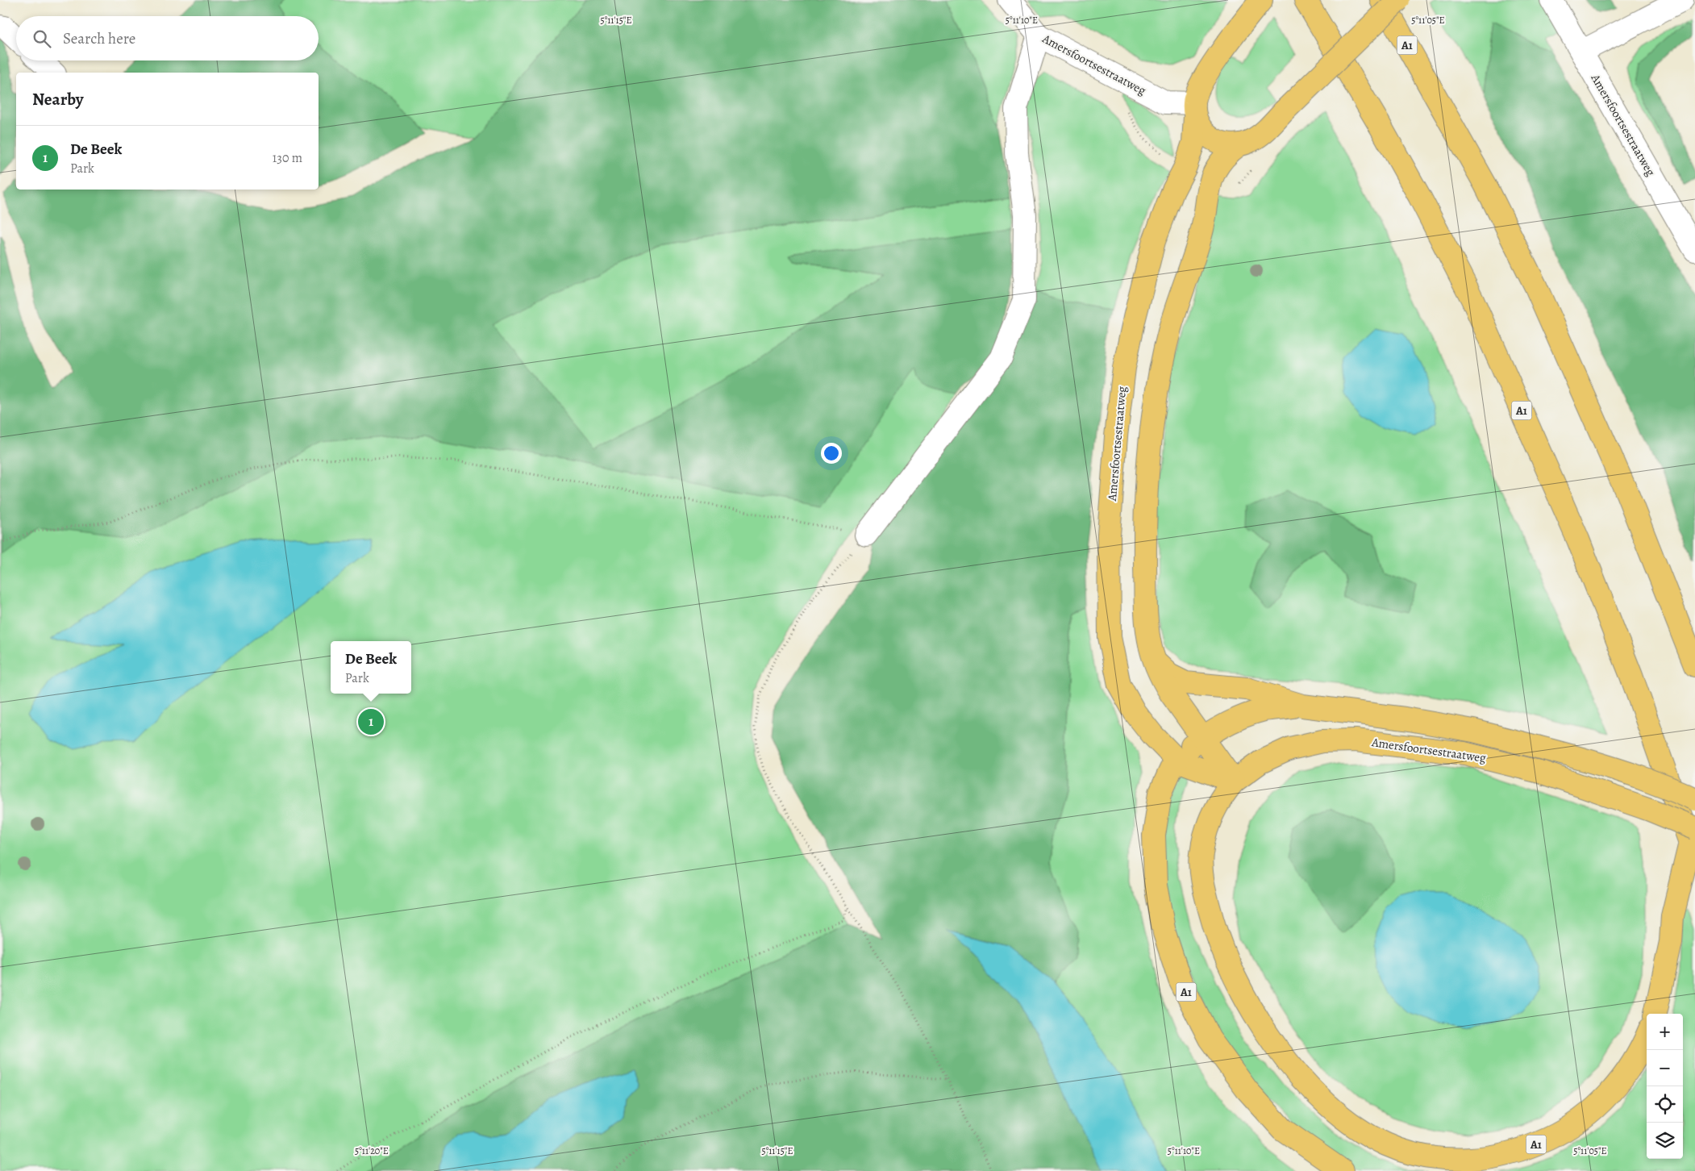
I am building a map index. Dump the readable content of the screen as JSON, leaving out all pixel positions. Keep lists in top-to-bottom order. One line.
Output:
{"streets":{"main road":["A1","Amersfoortsestraatweg"]},"crossings":[["A1","Amersfoortsestraatweg"]],"page":{"search":"Search here","heading":"Nearby","list":[{"mark":"1","name":"De Beek","note":"Park","value":"130 m"}],"popup":["De Beek","Park"],"pins":"1","map_buttons":["+","−"]},"coordinates":["5°11'15\"E","5°11'10\"E","5°11'05\"E","5°11'20\"E"]}
